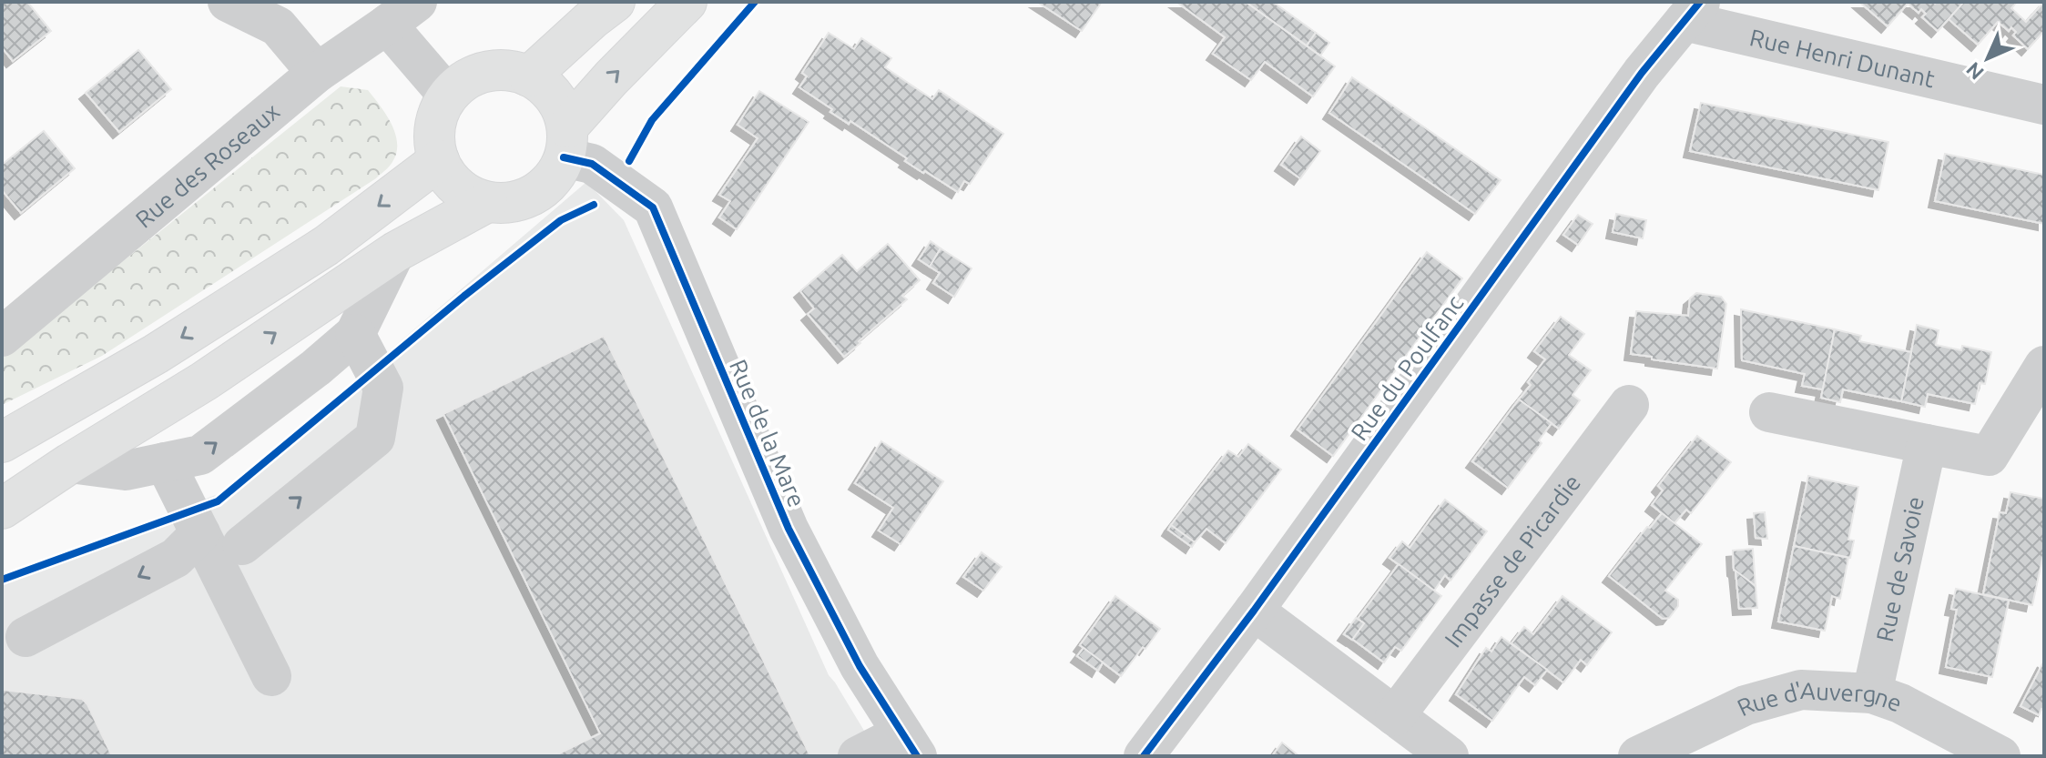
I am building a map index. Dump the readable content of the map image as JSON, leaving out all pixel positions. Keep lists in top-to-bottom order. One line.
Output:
{"streets":{"street":["Rue Henri Dunant","Rue des Roseaux","Rue du Poulfanc","Rue de la Mare","Impasse de Picardie","Rue de Savoie","Rue d'Auvergne"]},"crossings":[["Rue Henri Dunant","Rue du Poulfanc"],["Rue de Savoie","Rue d'Auvergne"]],"north":"bottom left"}
